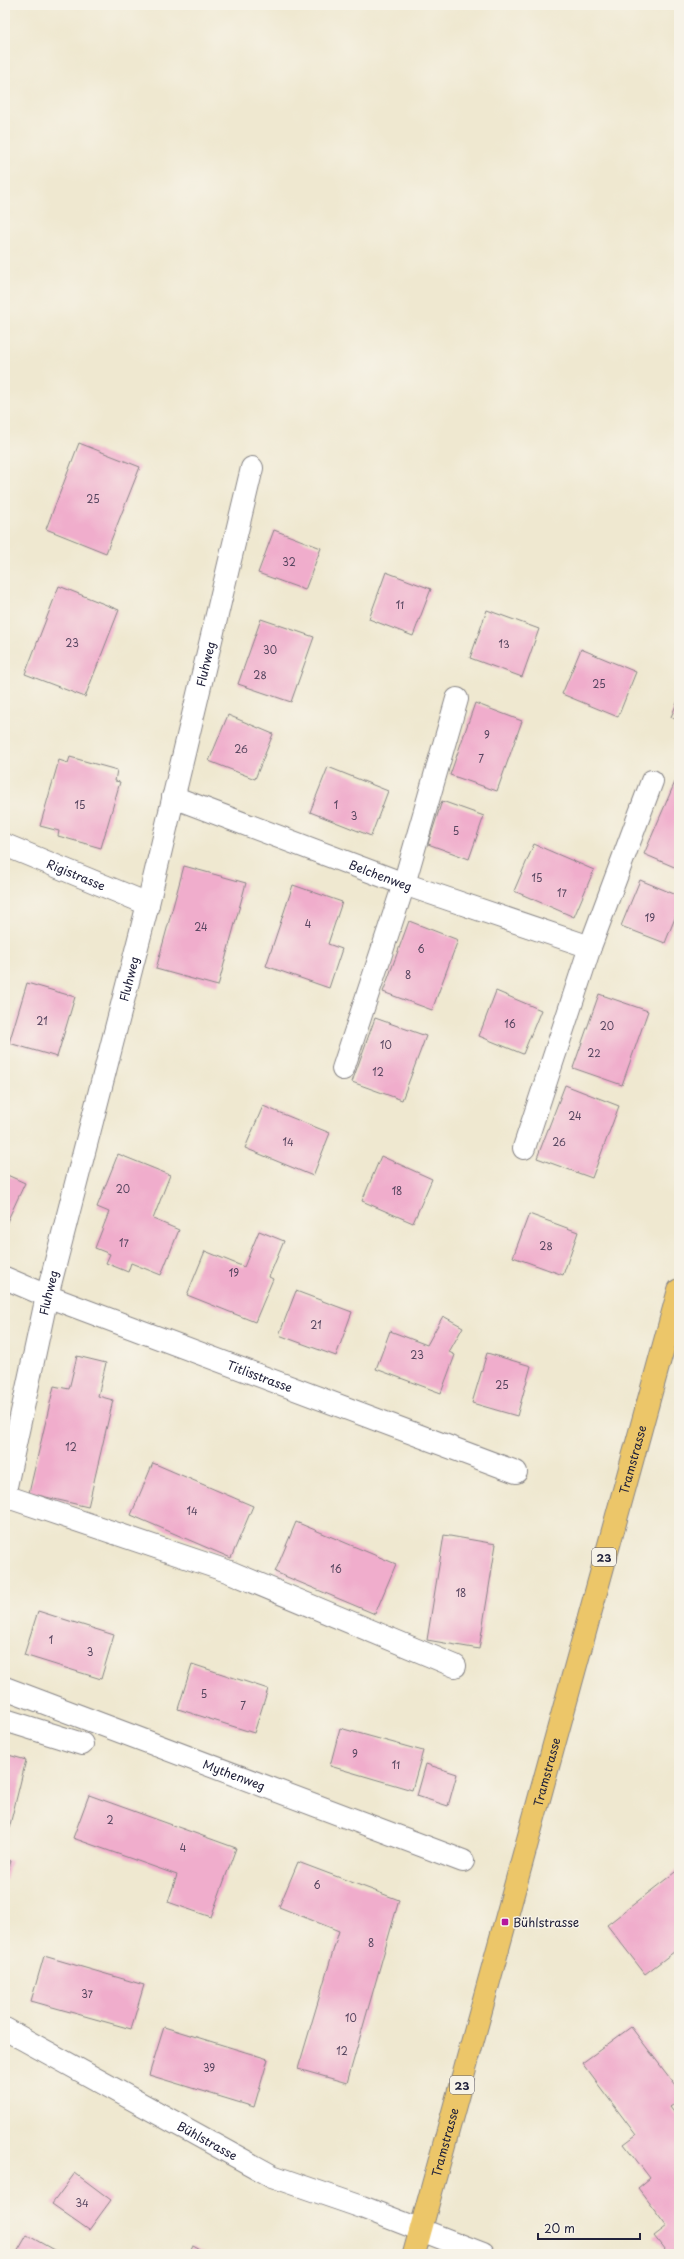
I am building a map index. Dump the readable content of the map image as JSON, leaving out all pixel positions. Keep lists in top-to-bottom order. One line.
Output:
{"streets":{"main road":["Tramstrasse","23"],"street":["Fluhweg","Rigistrasse","Belchenweg","Titlisstrasse","Mythenweg","Bühlstrasse"]},"crossings":[["Fluhweg","Rigistrasse"],["Fluhweg","Belchenweg"],["Fluhweg","Titlisstrasse"],["Tramstrasse","Bühlstrasse"]],"places":{"transit":["Bühlstrasse"]},"house_numbers":["25","32","11","23","13","30","28","25","9","26","7","15","1","3","5","15","17","19","4","24","6","8","21","16","20","10","22","12","24","14","26","20","18","17","28","19","21","23","25","12","14","16","18","1","3","5","7","9","11","2","4","6","8","37","10","12","39","34"],"scale_bar":"20 m"}
